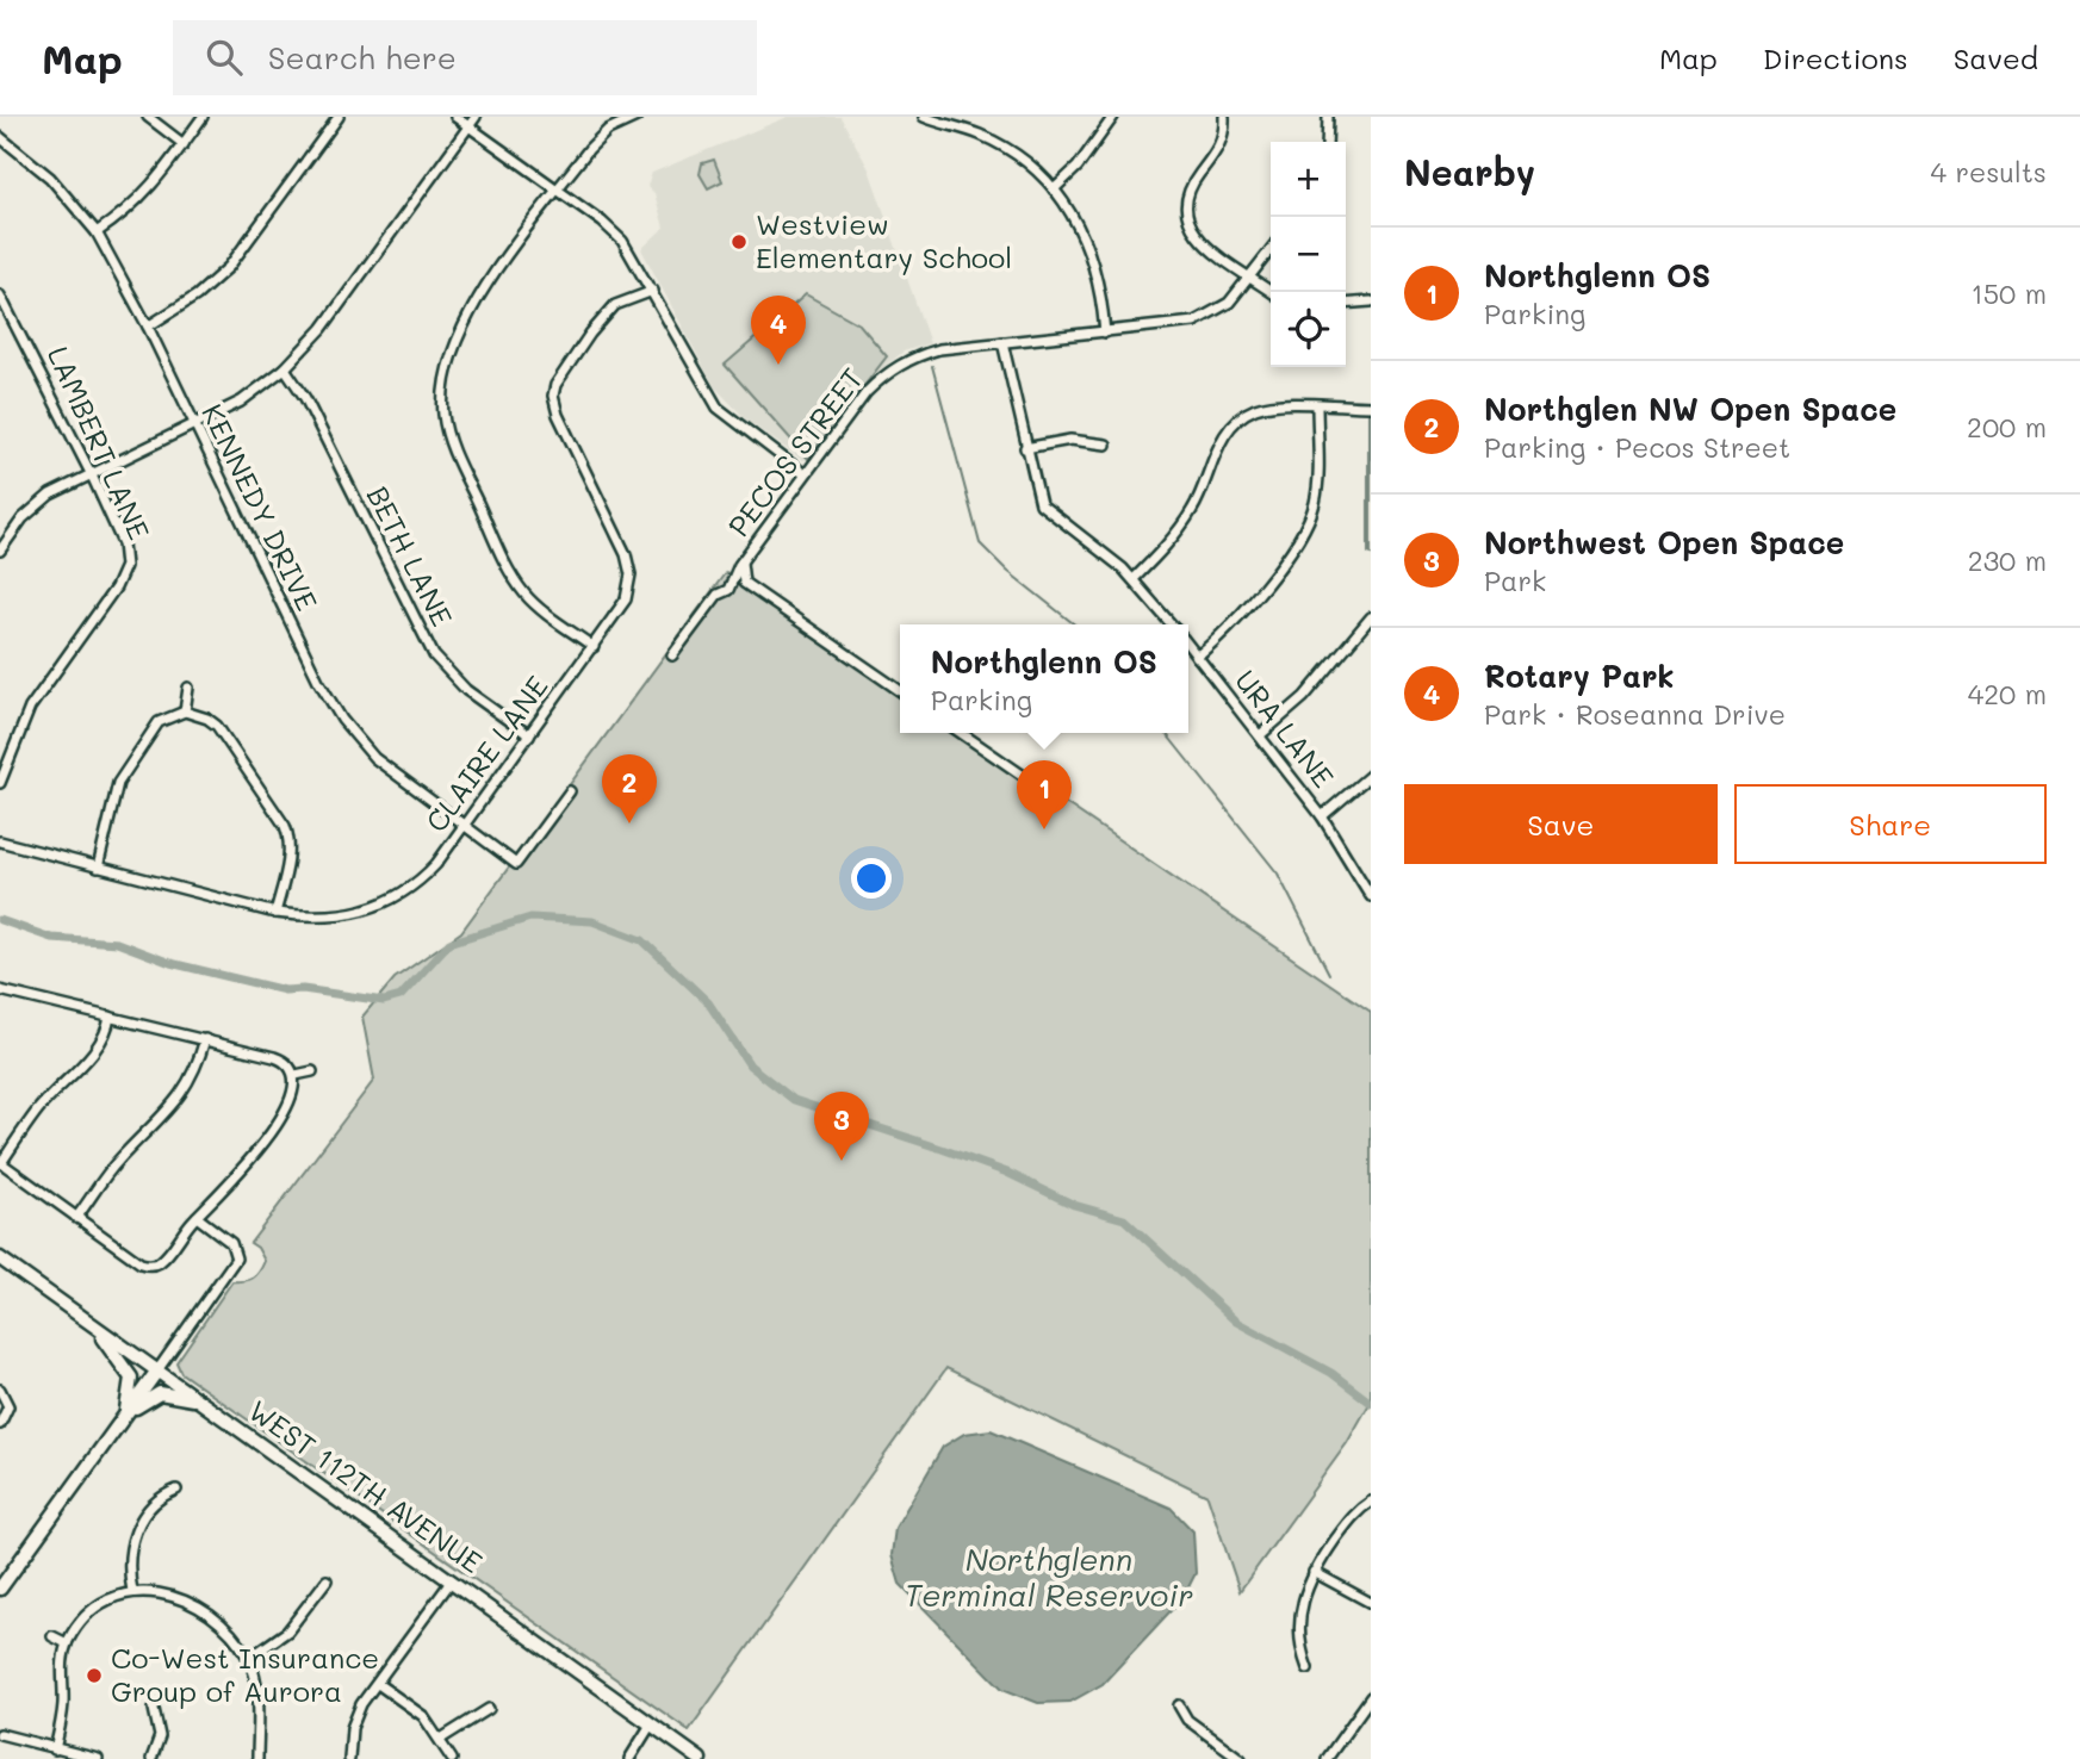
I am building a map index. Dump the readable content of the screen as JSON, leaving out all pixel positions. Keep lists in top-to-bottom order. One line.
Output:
{"streets":{"main road":["WEST 112TH AVENUE"],"street":["LAMBERT LANE","PECOS STREET","KENNEDY DRIVE","BETH LANE","URA LANE","CLAIRE LANE"]},"crossings":[["KENNEDY DRIVE","CLAIRE LANE"],["BETH LANE","CLAIRE LANE"]],"water":["Northglenn Terminal Reservoir"],"places":["Westview Elementary School","Co-West Insurance Group of Aurora"],"page":{"header":"Map","search":"Search here","nav":["Map","Directions","Saved"],"heading":["Nearby","4 results"],"map_buttons":["+","−"],"list":[{"mark":"1","name":"Northglenn OS","note":"Parking","value":"150 m"},{"mark":"2","name":"Northglen NW Open Space","note":"Parking · Pecos Street","value":"200 m"},{"mark":"3","name":"Northwest Open Space","note":"Park","value":"230 m"},{"mark":"4","name":"Rotary Park","note":"Park · Roseanna Drive","value":"420 m"}],"pins":["4","2","1","3"],"popup":["Northglenn OS","Parking"],"buttons":["Save","Share"]}}
